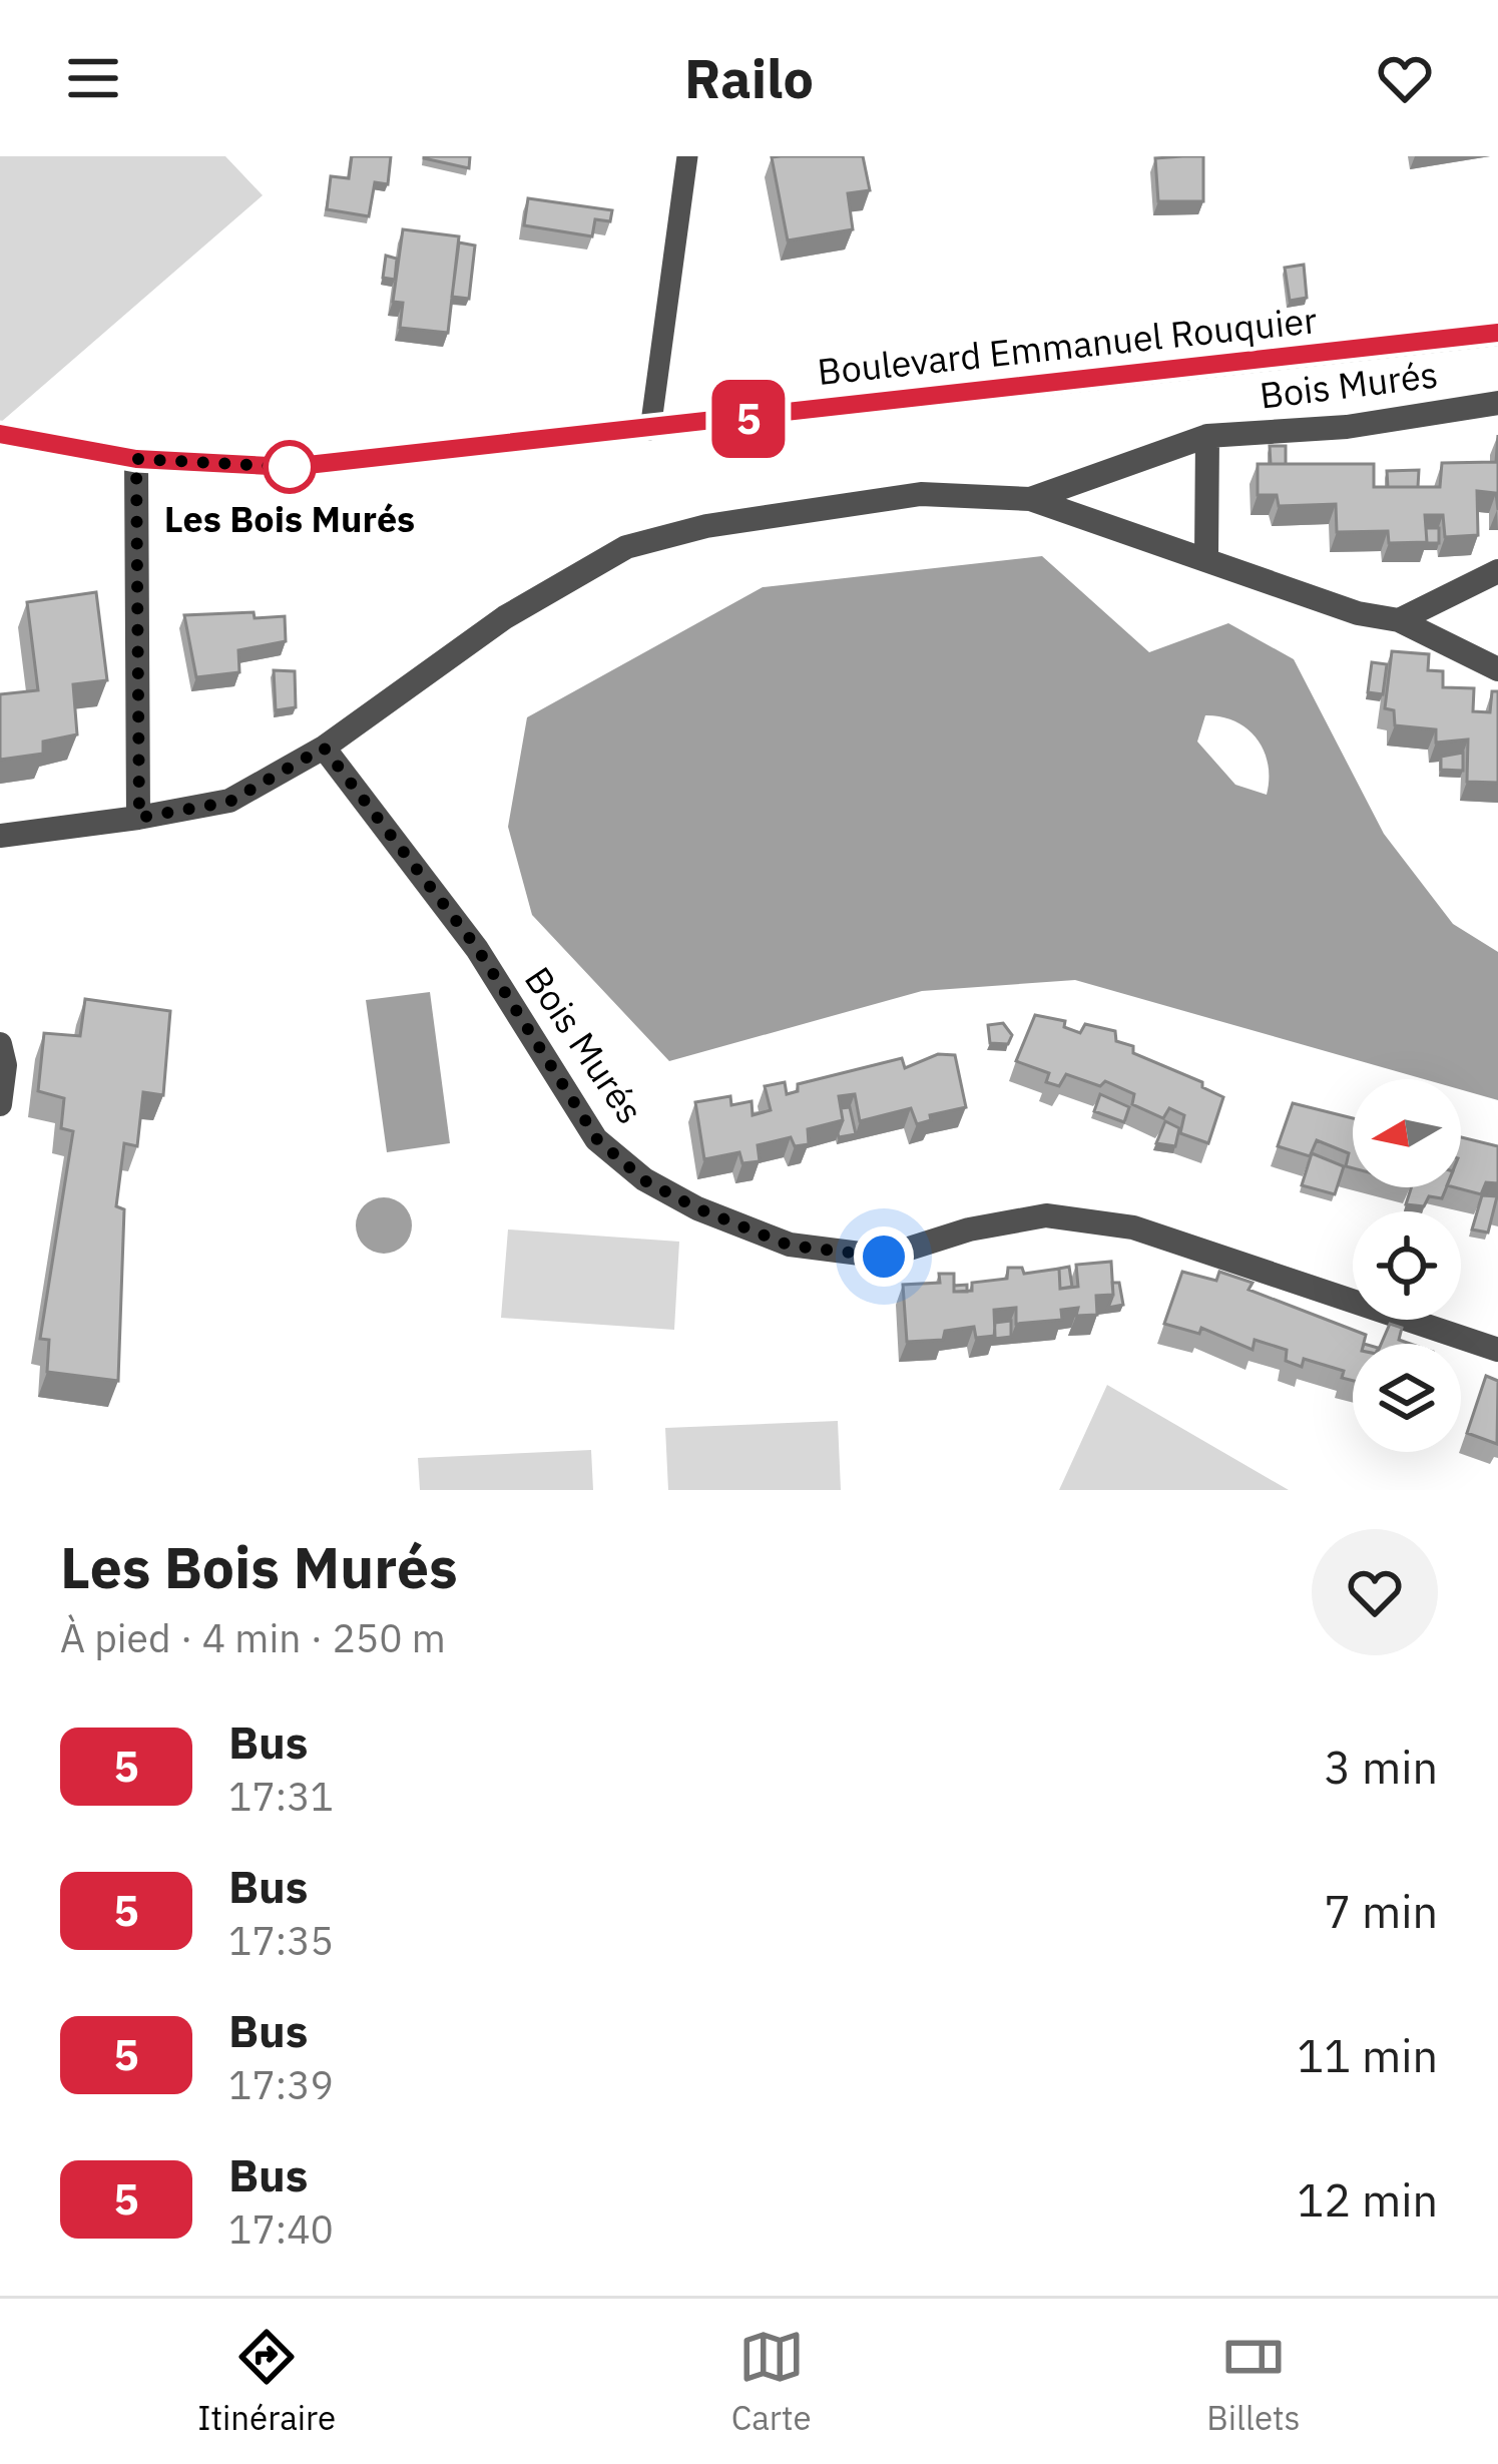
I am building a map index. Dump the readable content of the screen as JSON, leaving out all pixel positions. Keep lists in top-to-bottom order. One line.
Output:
{"streets":{"street":["Boulevard Emmanuel Rouquier","Bois Murés"]},"places":["Les Bois Murés"],"lines":["bus line 5"],"north":"left","page":{"header":"Railo","on_map":"5","heading":["Les Bois Murés","À pied · 4 min · 250 m"],"list":[{"mark":"5","name":"Bus","note":"17:31","value":"3 min"},{"mark":"5","name":"Bus","note":"17:35","value":"7 min"},{"mark":"5","name":"Bus","note":"17:39","value":"11 min"},{"mark":"5","name":"Bus","note":"17:40","value":"12 min"}],"tabs":["Itinéraire","Carte","Billets"]}}
